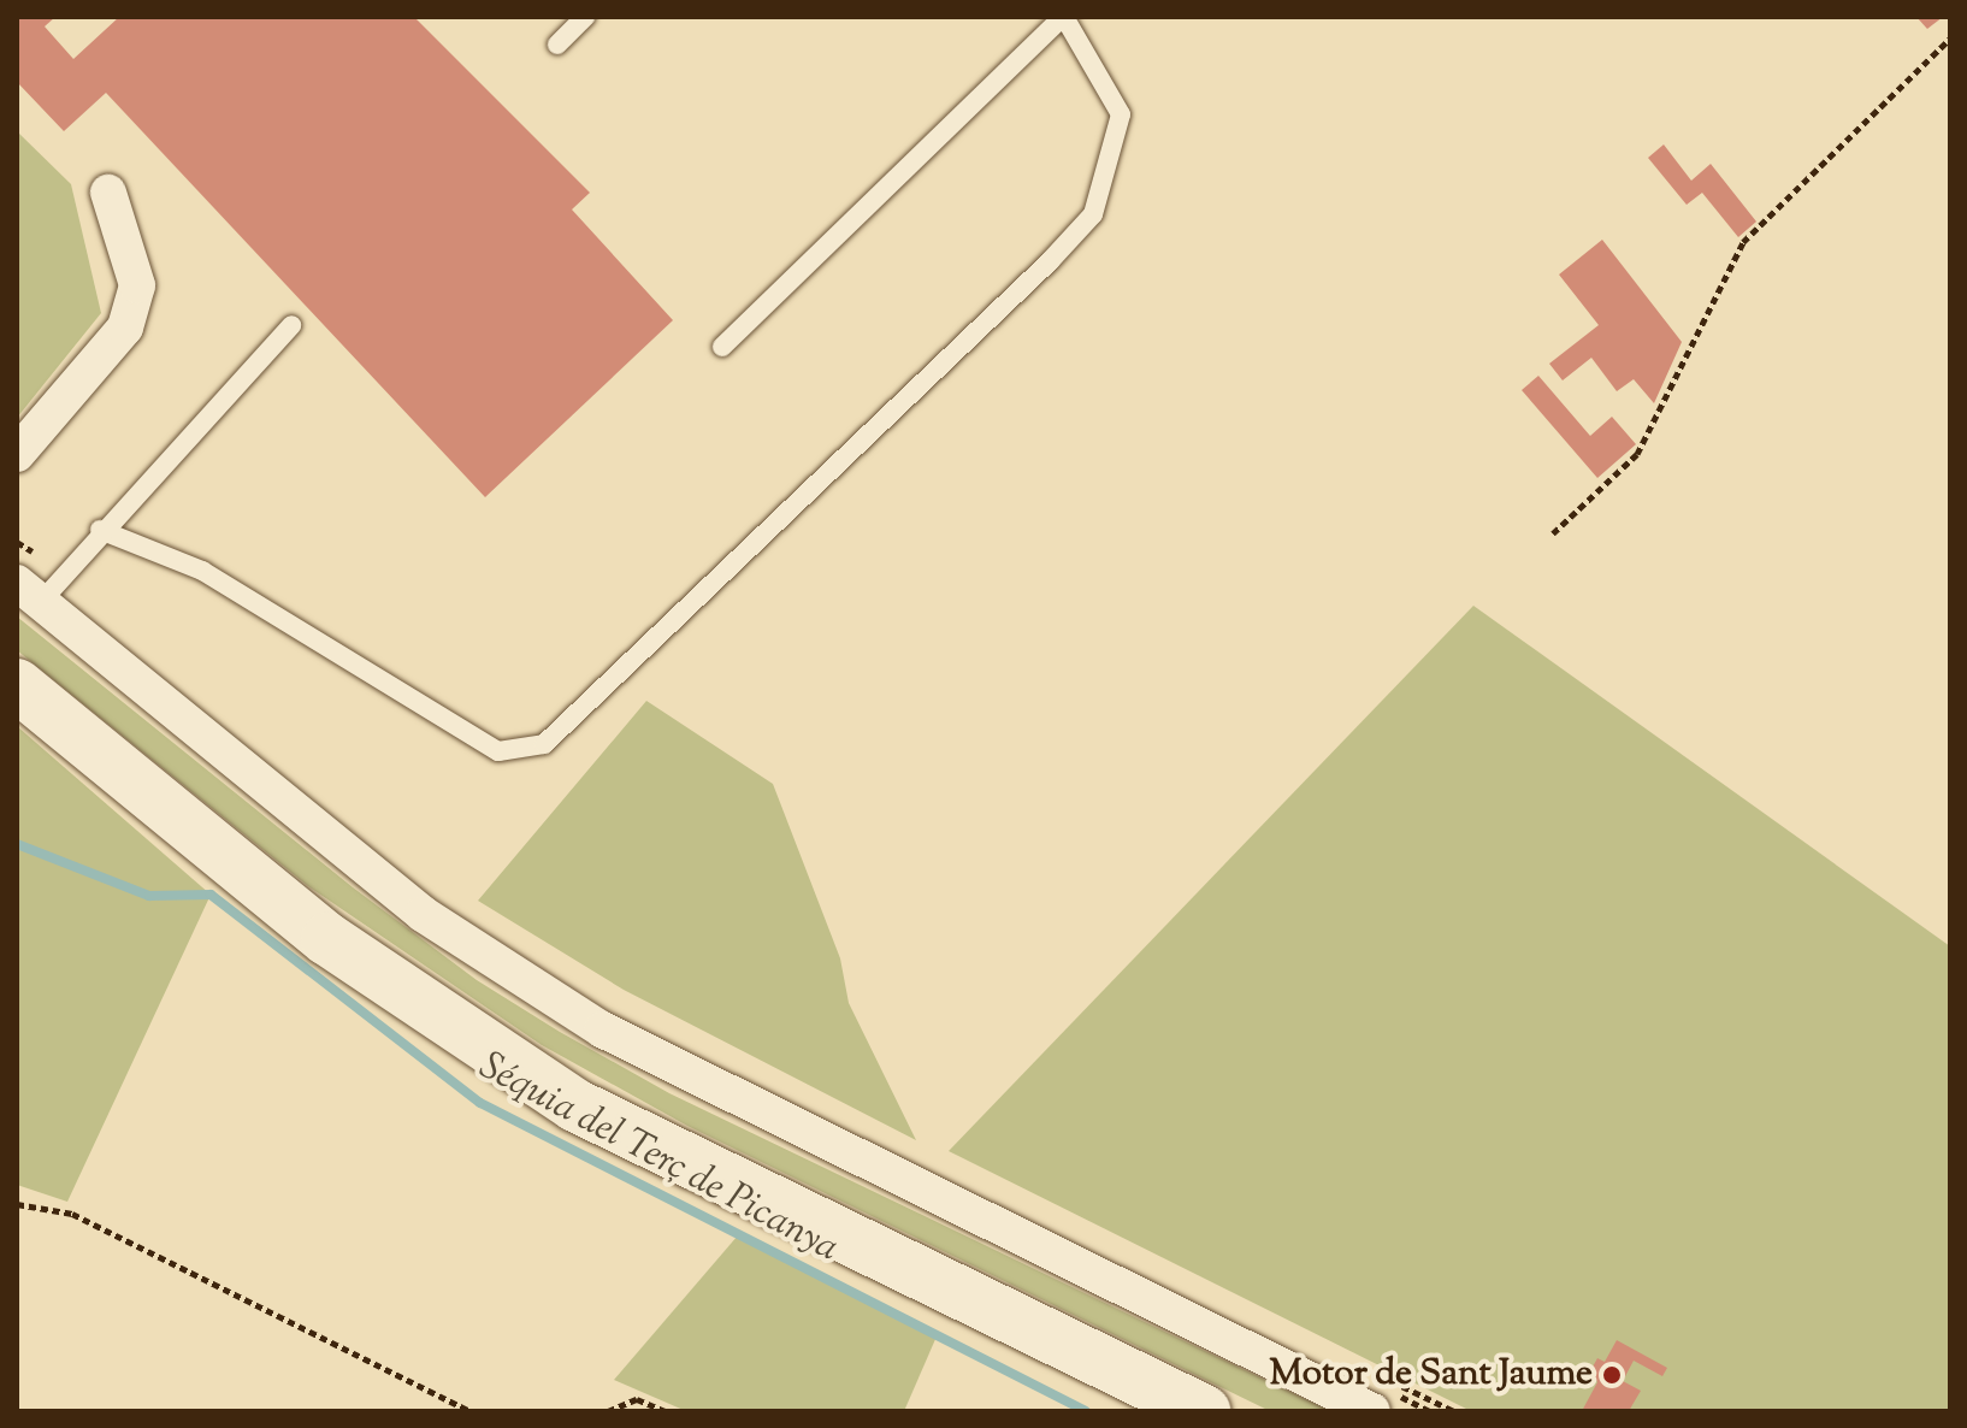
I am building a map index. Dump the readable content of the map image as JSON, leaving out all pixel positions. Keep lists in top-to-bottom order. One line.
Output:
{"water":["Séquia del Terç de Picanya"],"places":["Motor de Sant Jaume"]}
